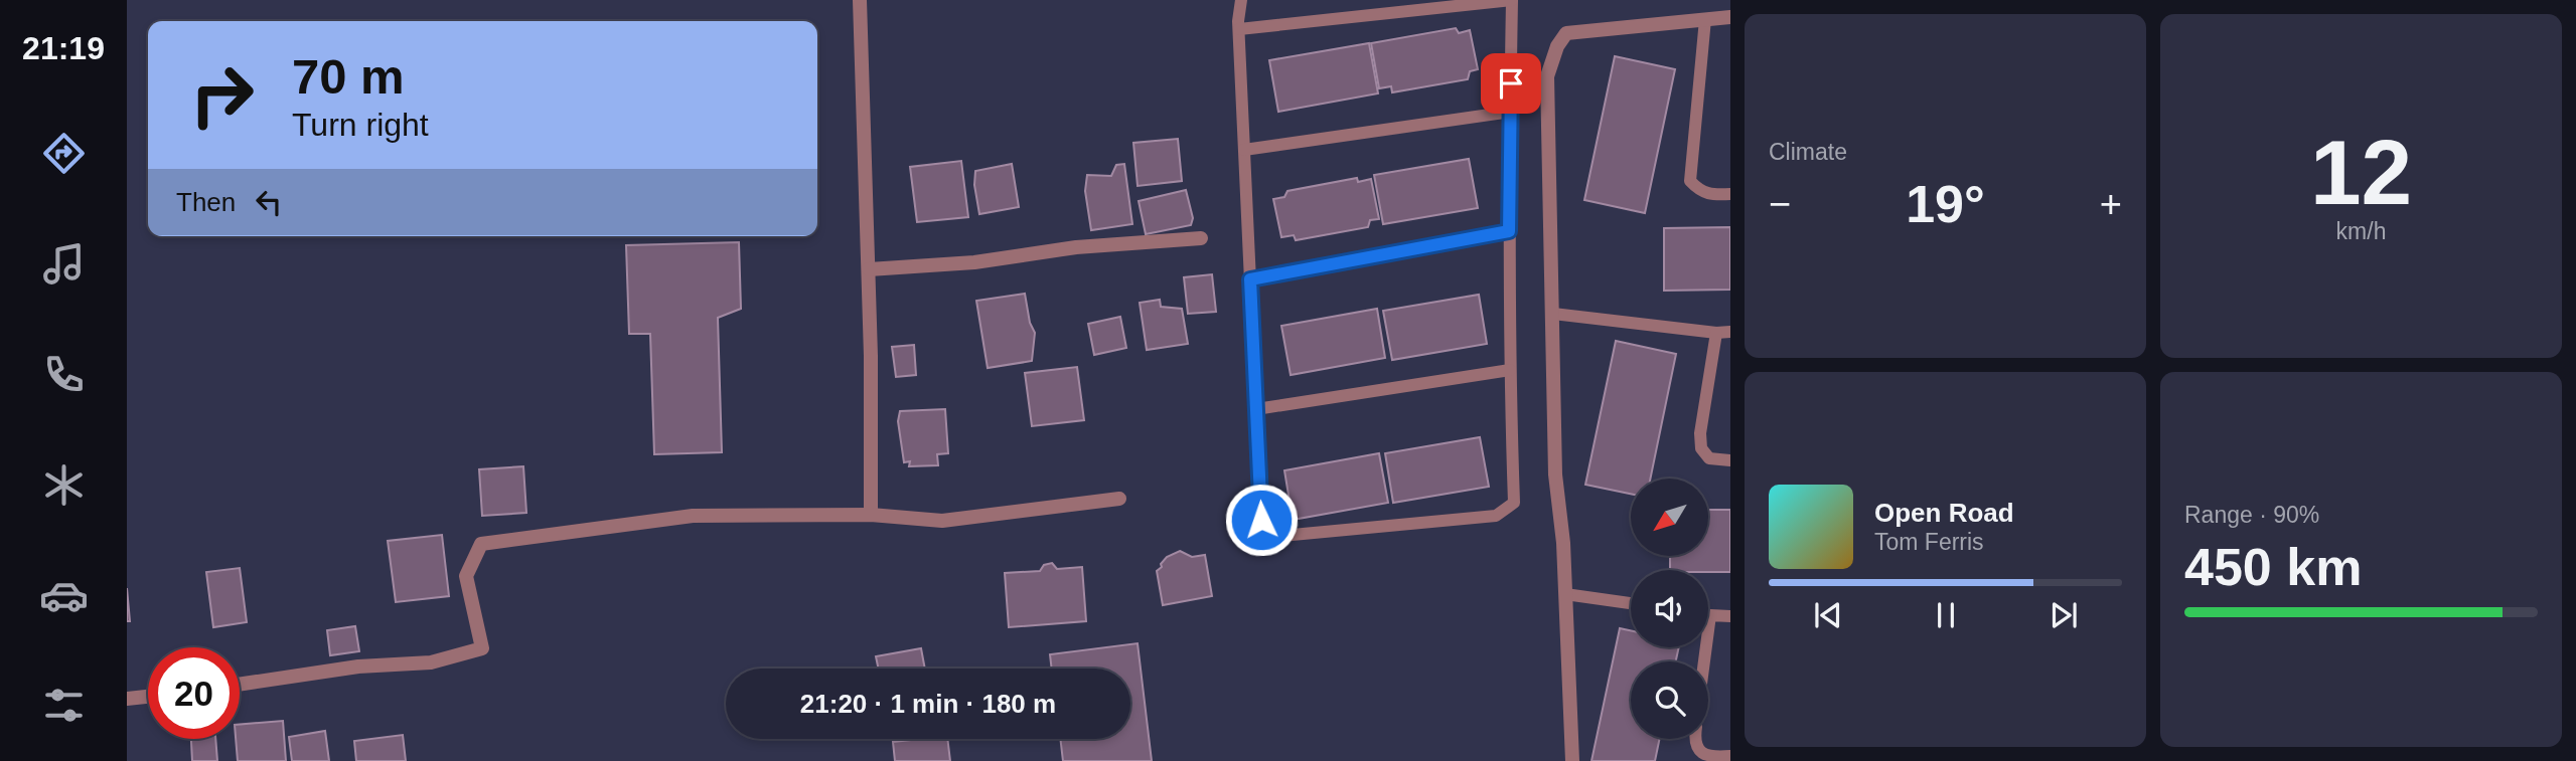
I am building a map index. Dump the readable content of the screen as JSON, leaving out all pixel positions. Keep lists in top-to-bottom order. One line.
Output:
{"north":"bottom left","page":{"tabs":"21:19","tile":["Climate",["12","km/h"],["Range · 90%","450 km"]],"turn":["70 m","Turn right"],"then":"Then","heat":["−","19°","+"],"song":["Open Road","Tom Ferris"],"limit":"20","trip":"21:20 · 1 min · 180 m"}}
